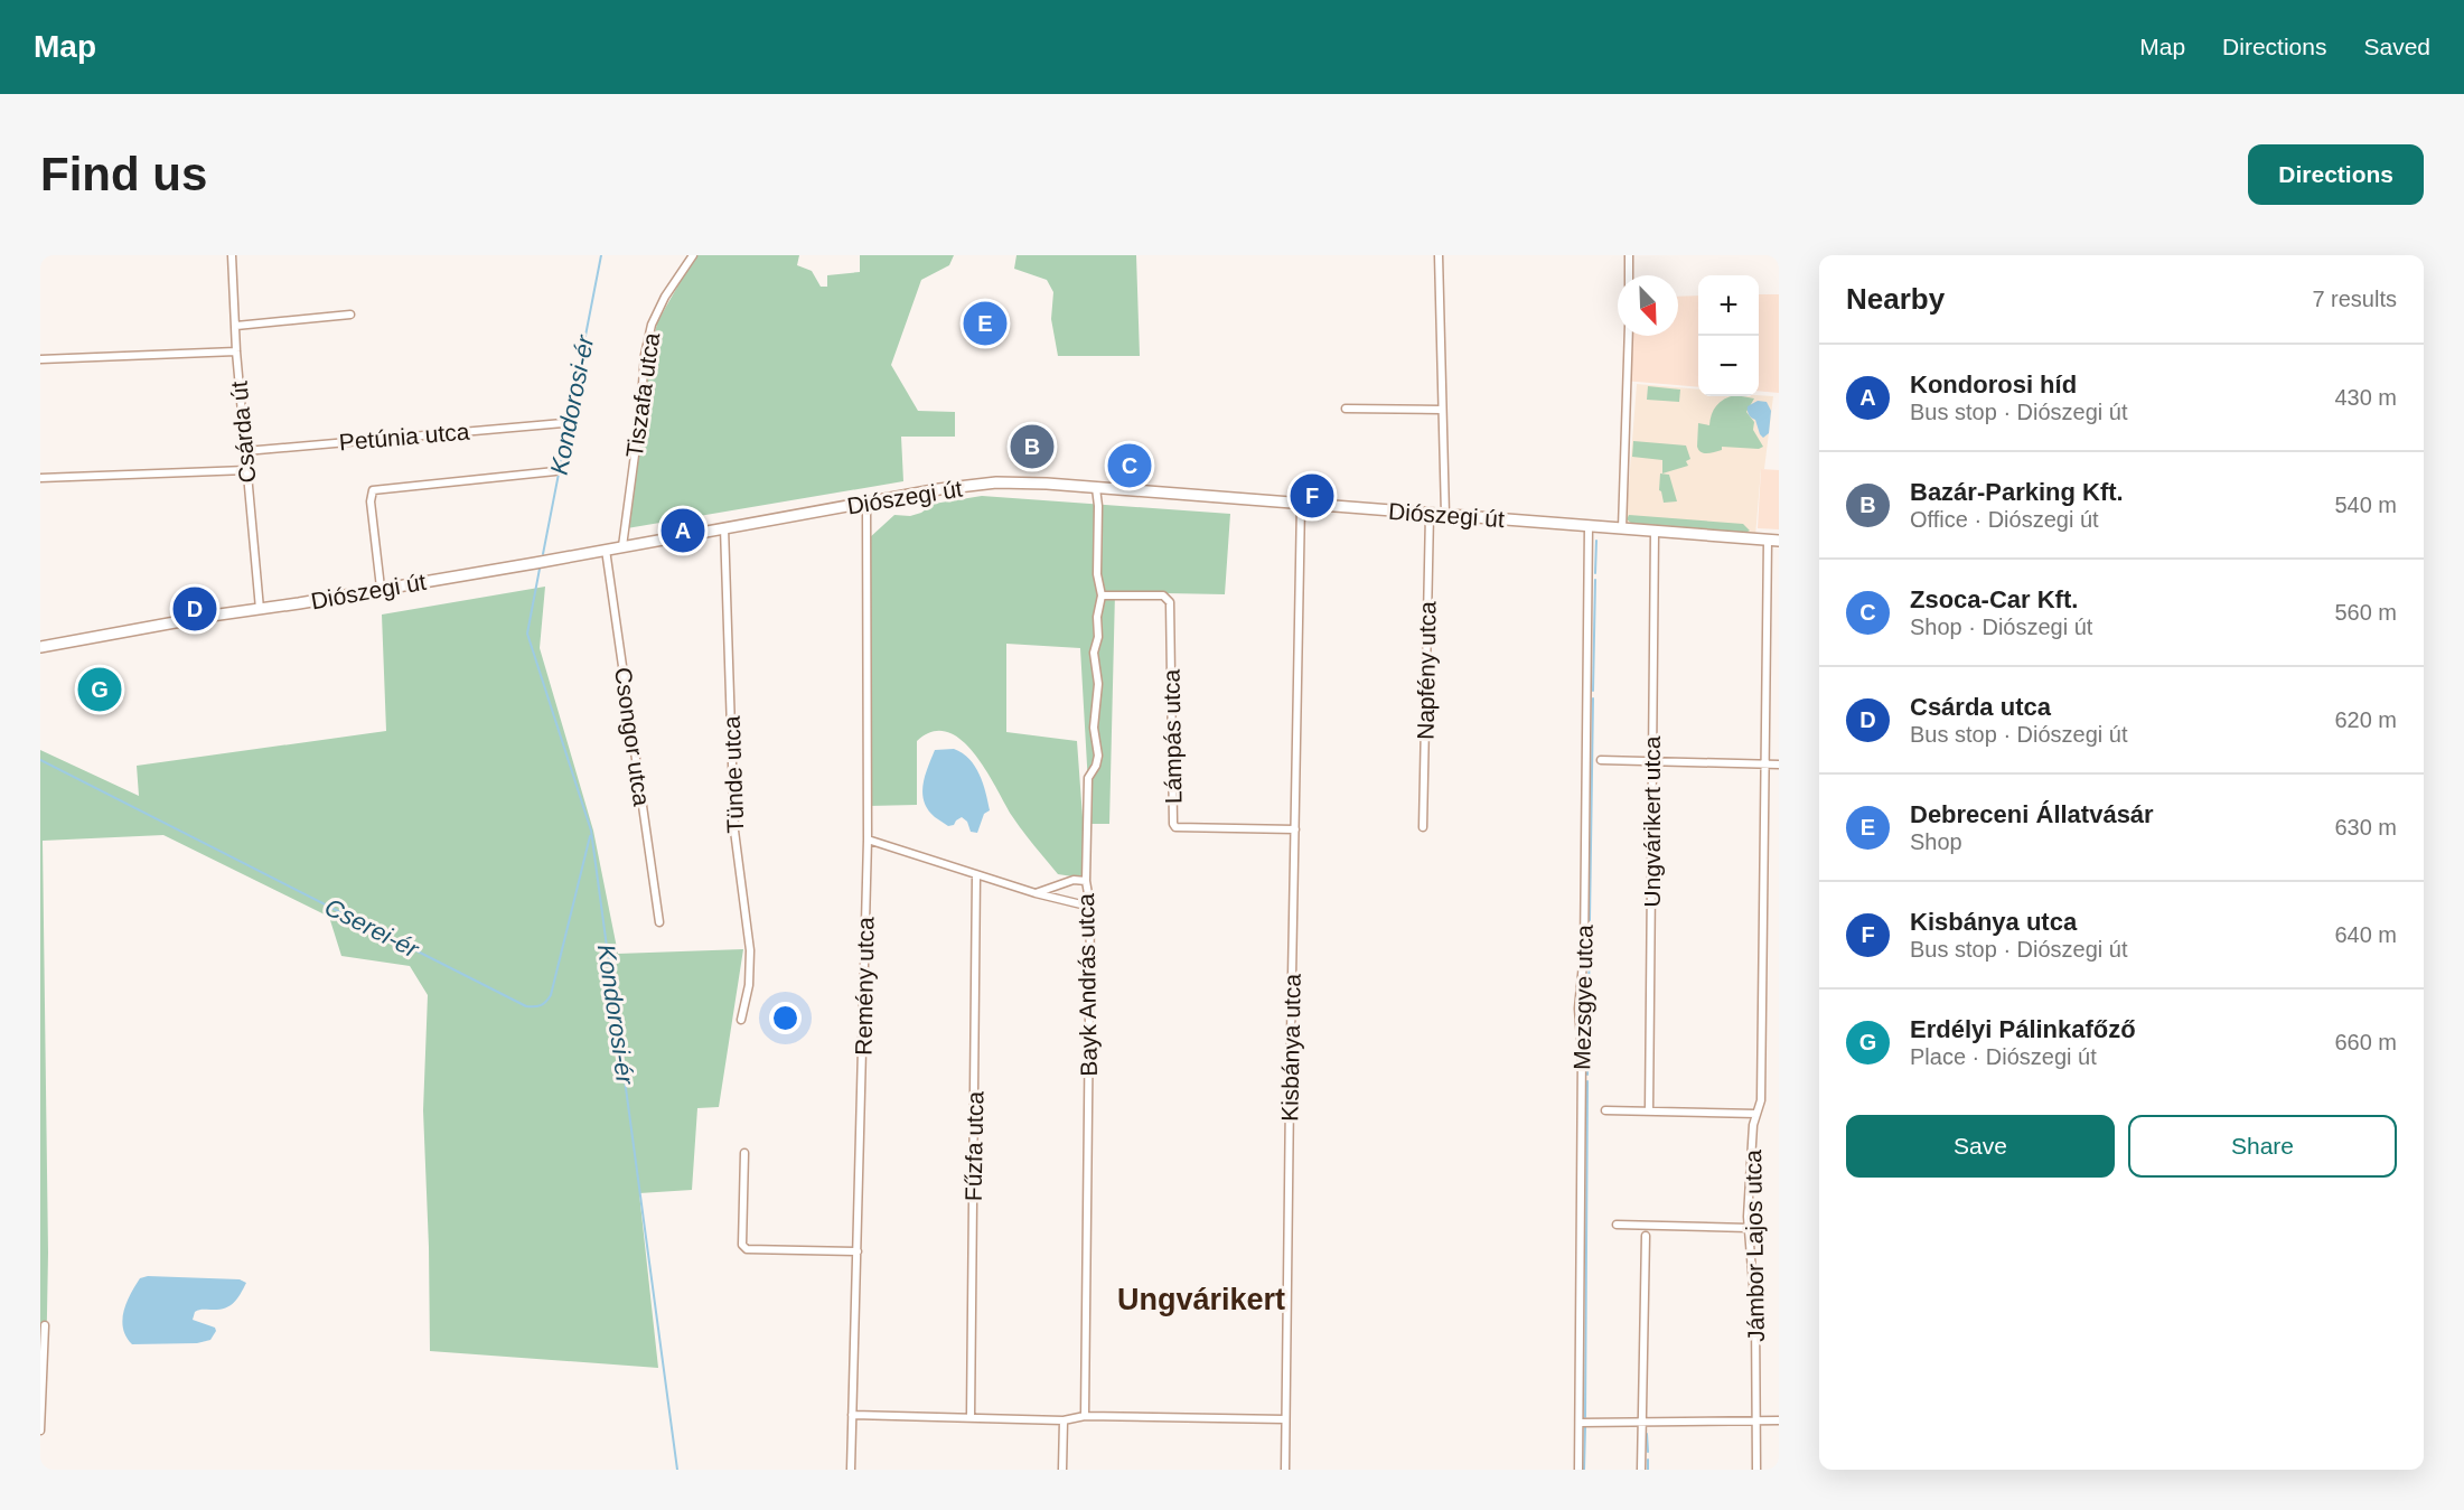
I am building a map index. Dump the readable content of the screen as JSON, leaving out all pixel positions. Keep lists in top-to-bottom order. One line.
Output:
{"streets":{"main road":["Diószegi út"],"street":["Tiszafa utca","Csárda út","Petúnia utca","Napfény utca","Csongor utca","Lámpás utca","Tünde utca","Ungvárikert utca","Bayk András utca","Remény utca","Mezsgye utca","Kisbánya utca","Fűzfa utca","Jámbor Lajos utca"]},"crossings":[["Tiszafa utca","Diószegi út"],["Csárda út","Petúnia utca"],["Csárda út","Diószegi út"],["Diószegi út","Napfény utca"],["Diószegi út","Csongor utca"],["Diószegi út","Tünde utca"],["Diószegi út","Ungvárikert utca"],["Diószegi út","Bayk András utca"],["Diószegi út","Remény utca"],["Diószegi út","Mezsgye utca"],["Diószegi út","Kisbánya utca"],["Diószegi út","Jámbor Lajos utca"],["Lámpás utca","Bayk András utca"],["Lámpás utca","Kisbánya utca"]],"districts":["Ungvárikert"],"water":["Kondorosi-ér","Cserei-ér"],"north":"bottom right","page":{"header":"Map","nav":["Map","Directions","Saved"],"buttons":["Directions",["Save","Share"]],"title":"Find us","heading":["Nearby","7 results"],"map_buttons":["+","−"],"pins":["E","B","C","F","A","D","G"],"list":[{"mark":"A","name":"Kondorosi híd","note":"Bus stop · Diószegi út","value":"430 m"},{"mark":"B","name":"Bazár-Parking Kft.","note":"Office · Diószegi út","value":"540 m"},{"mark":"C","name":"Zsoca-Car Kft.","note":"Shop · Diószegi út","value":"560 m"},{"mark":"D","name":"Csárda utca","note":"Bus stop · Diószegi út","value":"620 m"},{"mark":"E","name":"Debreceni Állatvásár","note":"Shop","value":"630 m"},{"mark":"F","name":"Kisbánya utca","note":"Bus stop · Diószegi út","value":"640 m"},{"mark":"G","name":"Erdélyi Pálinkafőző","note":"Place · Diószegi út","value":"660 m"}]}}
